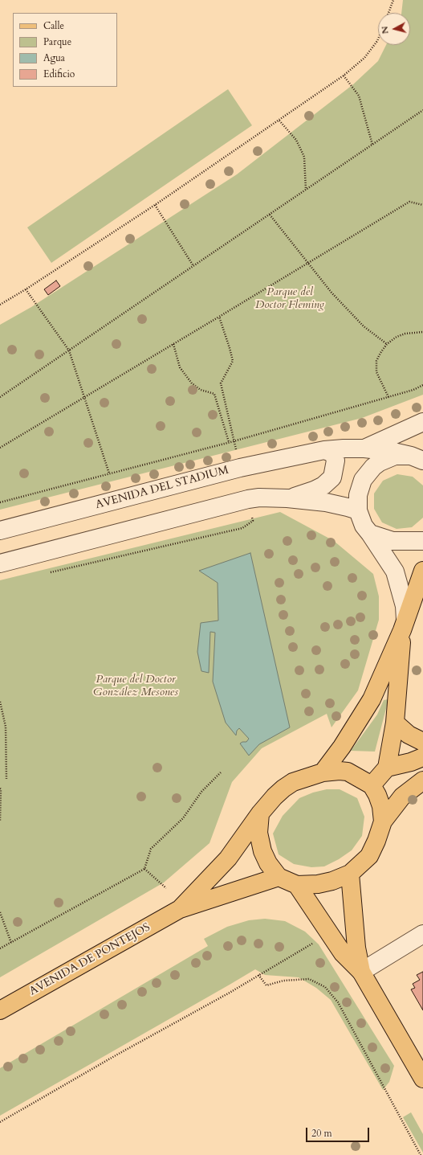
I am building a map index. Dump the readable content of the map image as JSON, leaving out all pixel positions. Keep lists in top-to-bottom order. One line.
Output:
{"streets":{"main road":["AVENIDA DE PONTEJOS"],"street":["AVENIDA DEL STADIUM"]},"parks":["Parque del Doctor Fleming","Parque del Doctor González Mesones"],"legend":["Calle","Parque","Agua","Edificio"],"scale_bar":"20 m","north":"left"}
